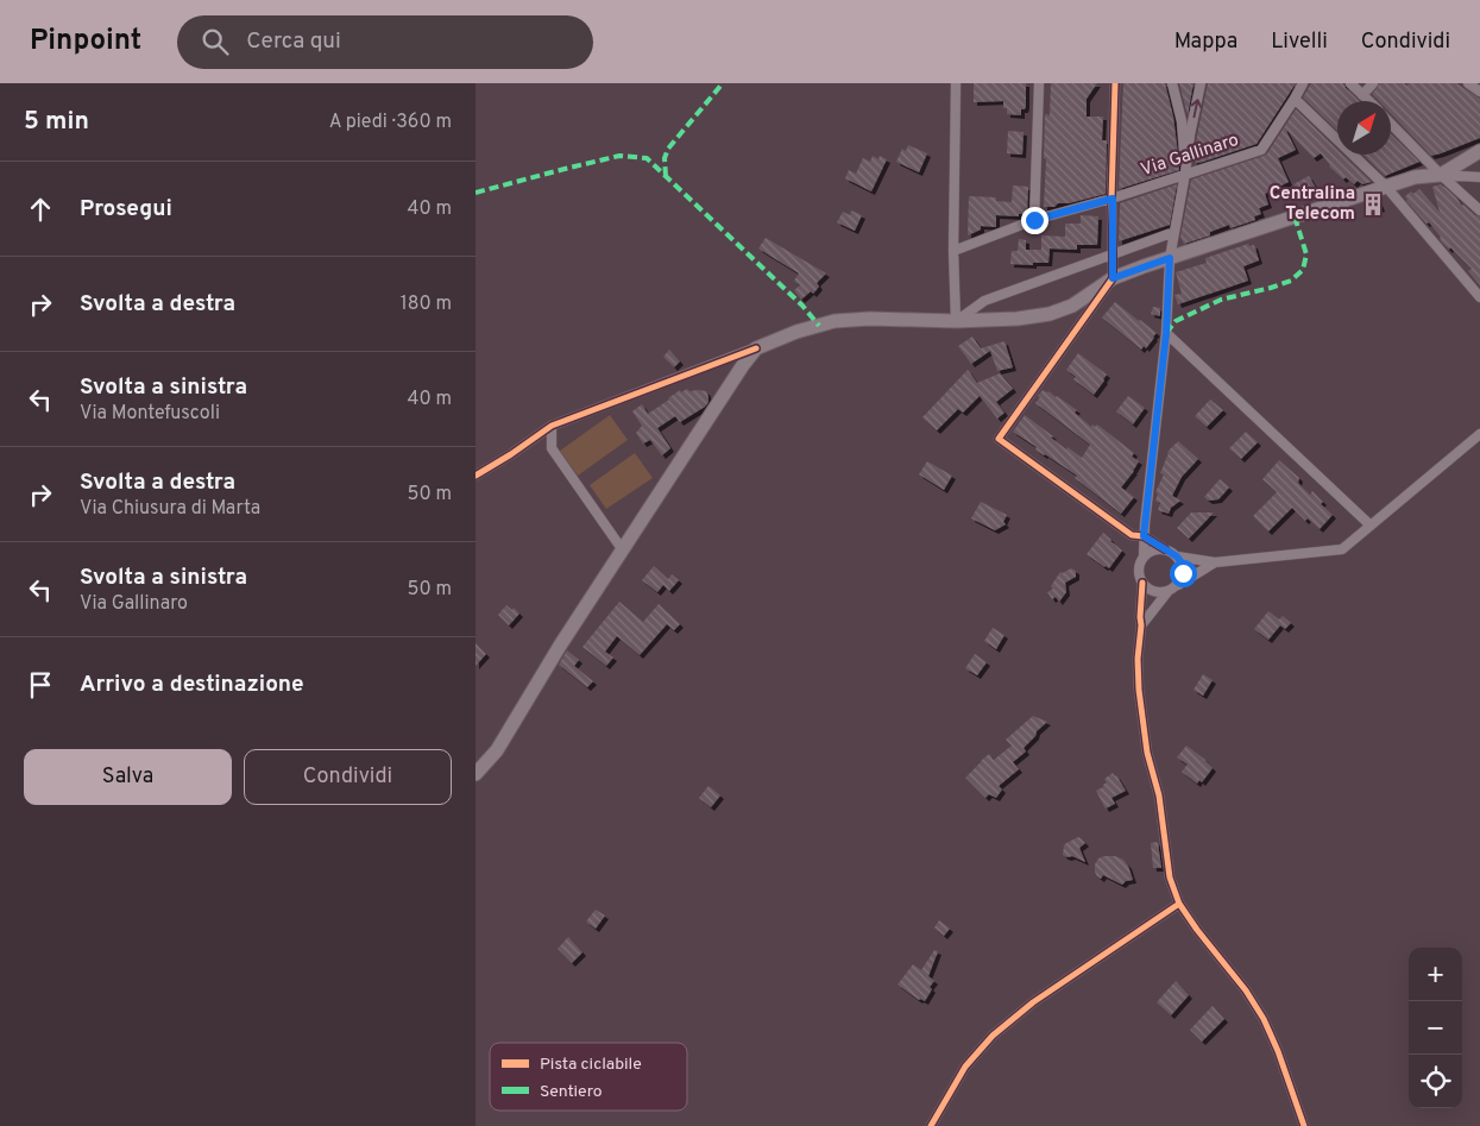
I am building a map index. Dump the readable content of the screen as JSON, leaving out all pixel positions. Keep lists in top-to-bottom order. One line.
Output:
{"streets":{"street":["Via Gallinaro"]},"places":{"building":["Centralina Telecom"]},"legend":["Pista ciclabile","Sentiero"],"north":"top right","page":{"header":"Pinpoint","search":"Cerca qui","nav":["Mappa","Livelli","Condividi"],"heading":["5 min","A piedi · 360 m"],"list":[["Prosegui","40 m"],["Svolta a destra","180 m"],["Svolta a sinistra","Via Montefuscoli","40 m"],["Svolta a destra","Via Chiusura di Marta","50 m"],["Svolta a sinistra","Via Gallinaro","50 m"],"Arrivo a destinazione"],"buttons":["Salva","Condividi"],"map_buttons":["+","−"]}}
